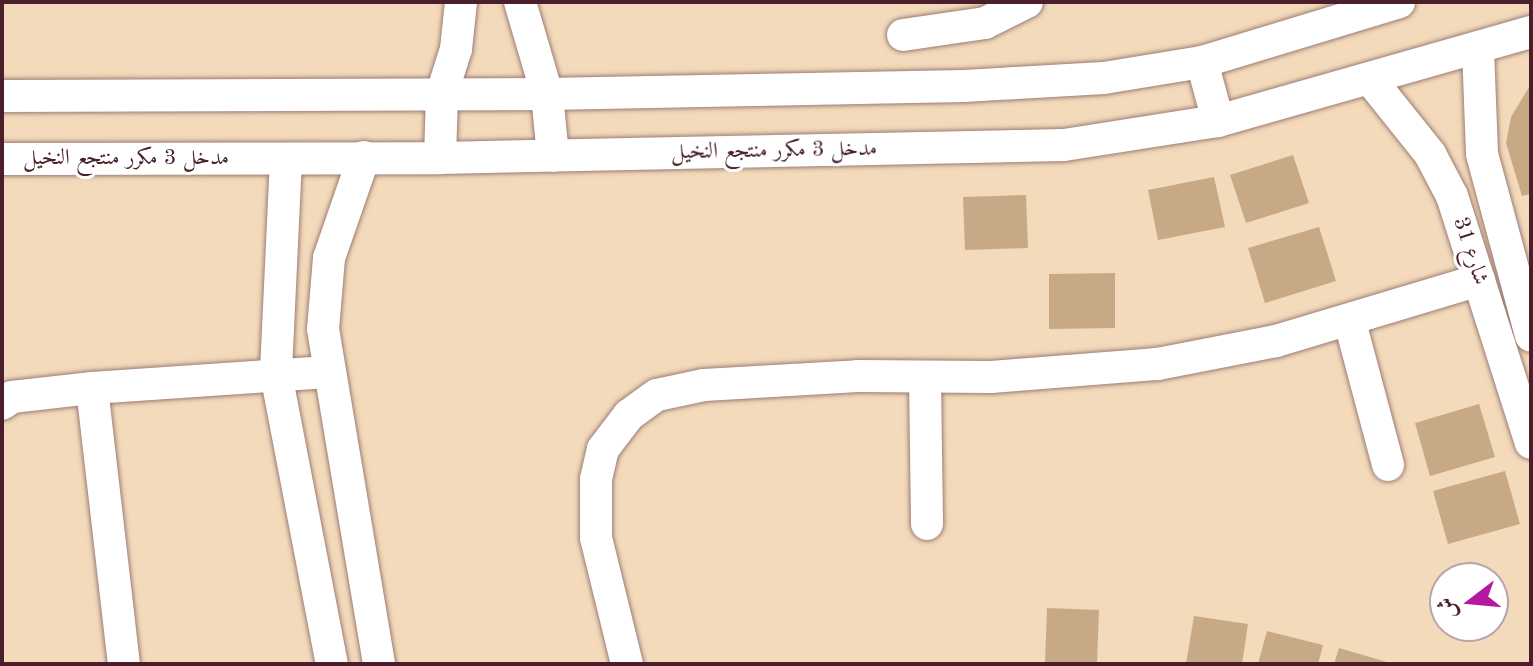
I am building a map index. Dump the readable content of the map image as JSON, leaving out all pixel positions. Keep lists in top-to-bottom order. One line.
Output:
{"streets":{"street":["مدخل 3 مكرر منتجع النخيل","شارع 31"]},"crossings":[["مدخل 3 مكرر منتجع النخيل","شارع 31"]],"north":"left"}
